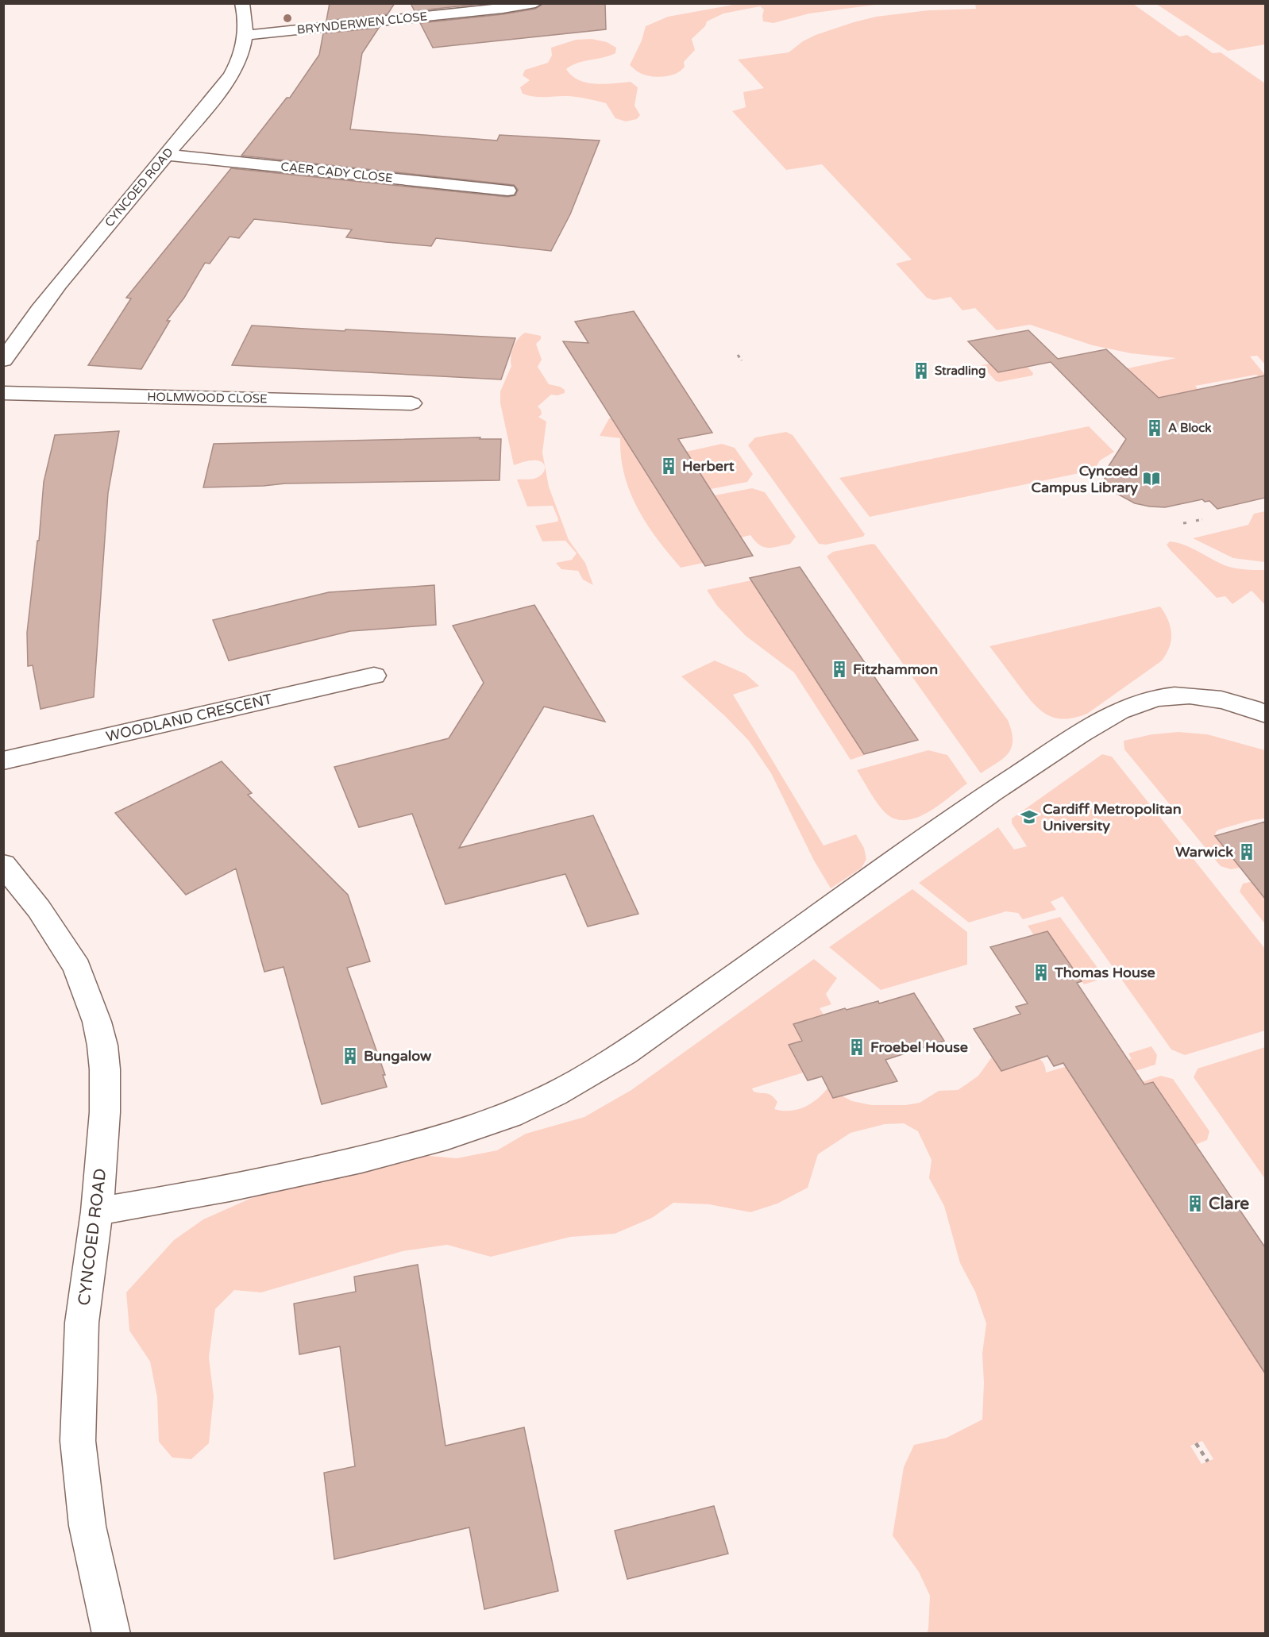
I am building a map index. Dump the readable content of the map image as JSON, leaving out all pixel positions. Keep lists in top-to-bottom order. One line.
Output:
{"streets":{"street":["BRYNDERWEN CLOSE","CAER CADY CLOSE","CYNCOED ROAD","HOLMWOOD CLOSE","WOODLAND CRESCENT"]},"crossings":[["BRYNDERWEN CLOSE","CYNCOED ROAD"],["CAER CADY CLOSE","CYNCOED ROAD"]],"places":{"building":["Stradling","A Block","Herbert","Fitzhammon","Warwick","Thomas House","Froebel House","Bungalow","Clare"],"library":["Cyncoed Campus Library"],"school or university":["Cardiff Metropolitan University"]}}
